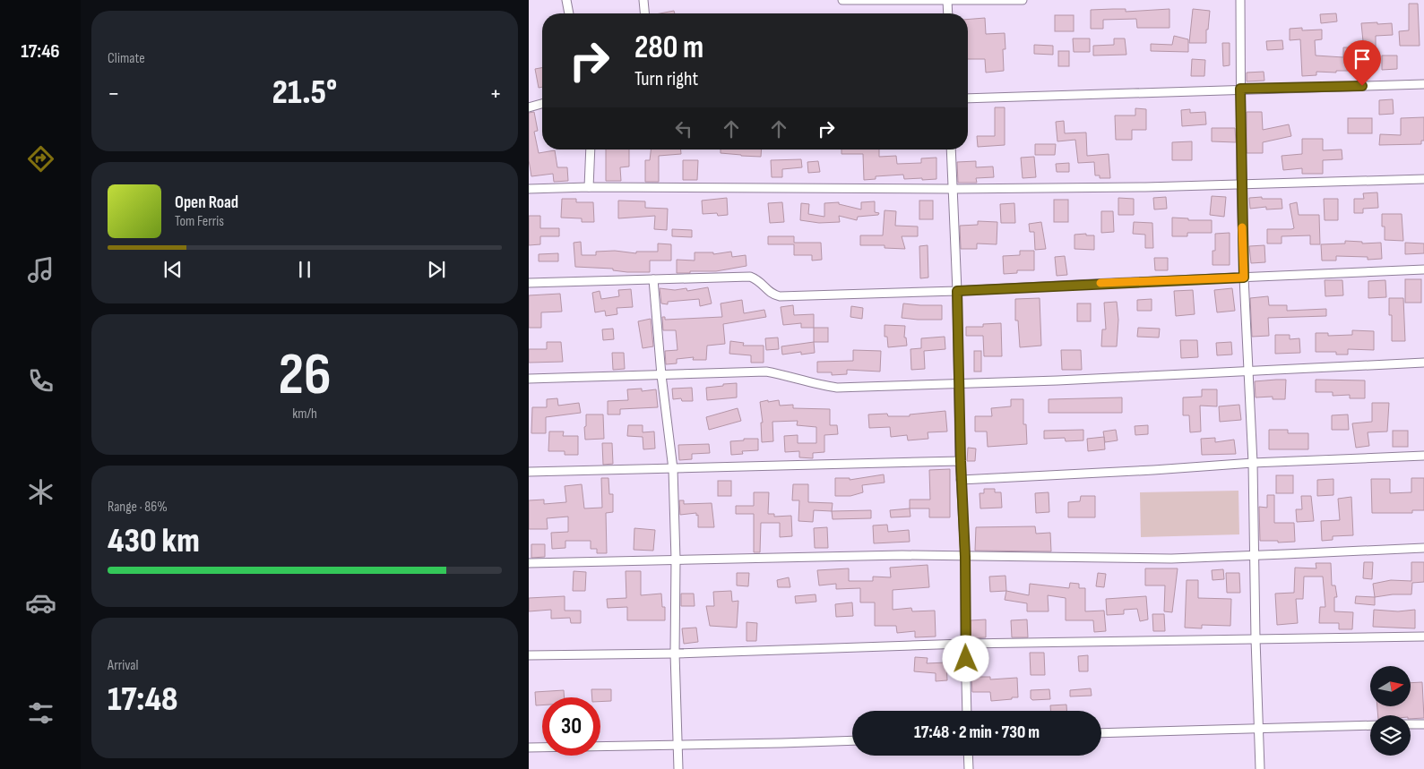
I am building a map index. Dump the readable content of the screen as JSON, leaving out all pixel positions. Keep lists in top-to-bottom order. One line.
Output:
{"north":"right","page":{"tabs":"17:46","tile":["Climate",["26","km/h"],["Range · 86%","430 km"],["Arrival","17:48"]],"turn":["280 m","Turn right"],"heat":["−","21.5°","+"],"song":["Open Road","Tom Ferris"],"limit":"30","trip":"17:48 · 2 min · 730 m"}}
